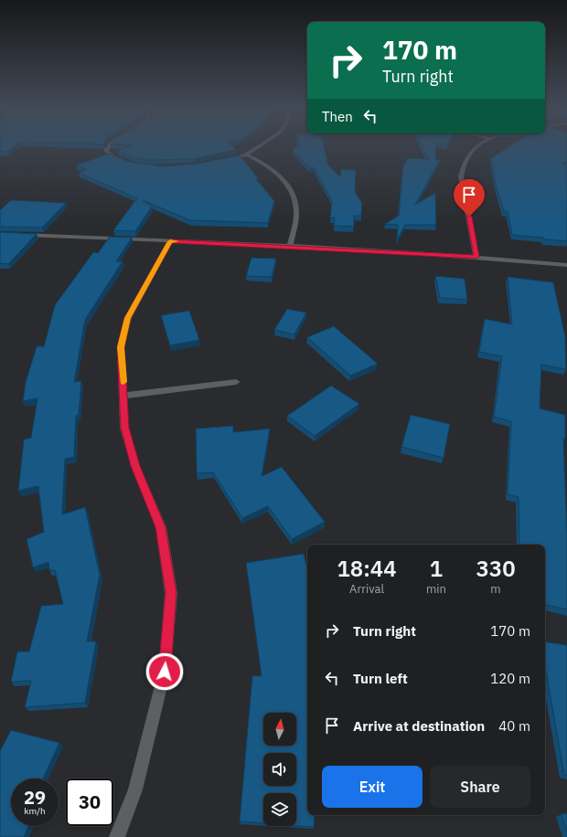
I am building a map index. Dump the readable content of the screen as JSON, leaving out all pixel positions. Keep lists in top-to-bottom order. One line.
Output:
{"north":"top","page":{"turn":["170 m","Turn right"],"then":"Then","eta":["18:44","Arrival","1","min","330","m"],"list":[{"name":"Turn right","value":"170 m"},{"name":"Turn left","value":"120 m"},{"name":"Arrive at destination","value":"40 m"}],"buttons":["Exit","Share"],"speed":"29 km/h","limit":"30"}}
